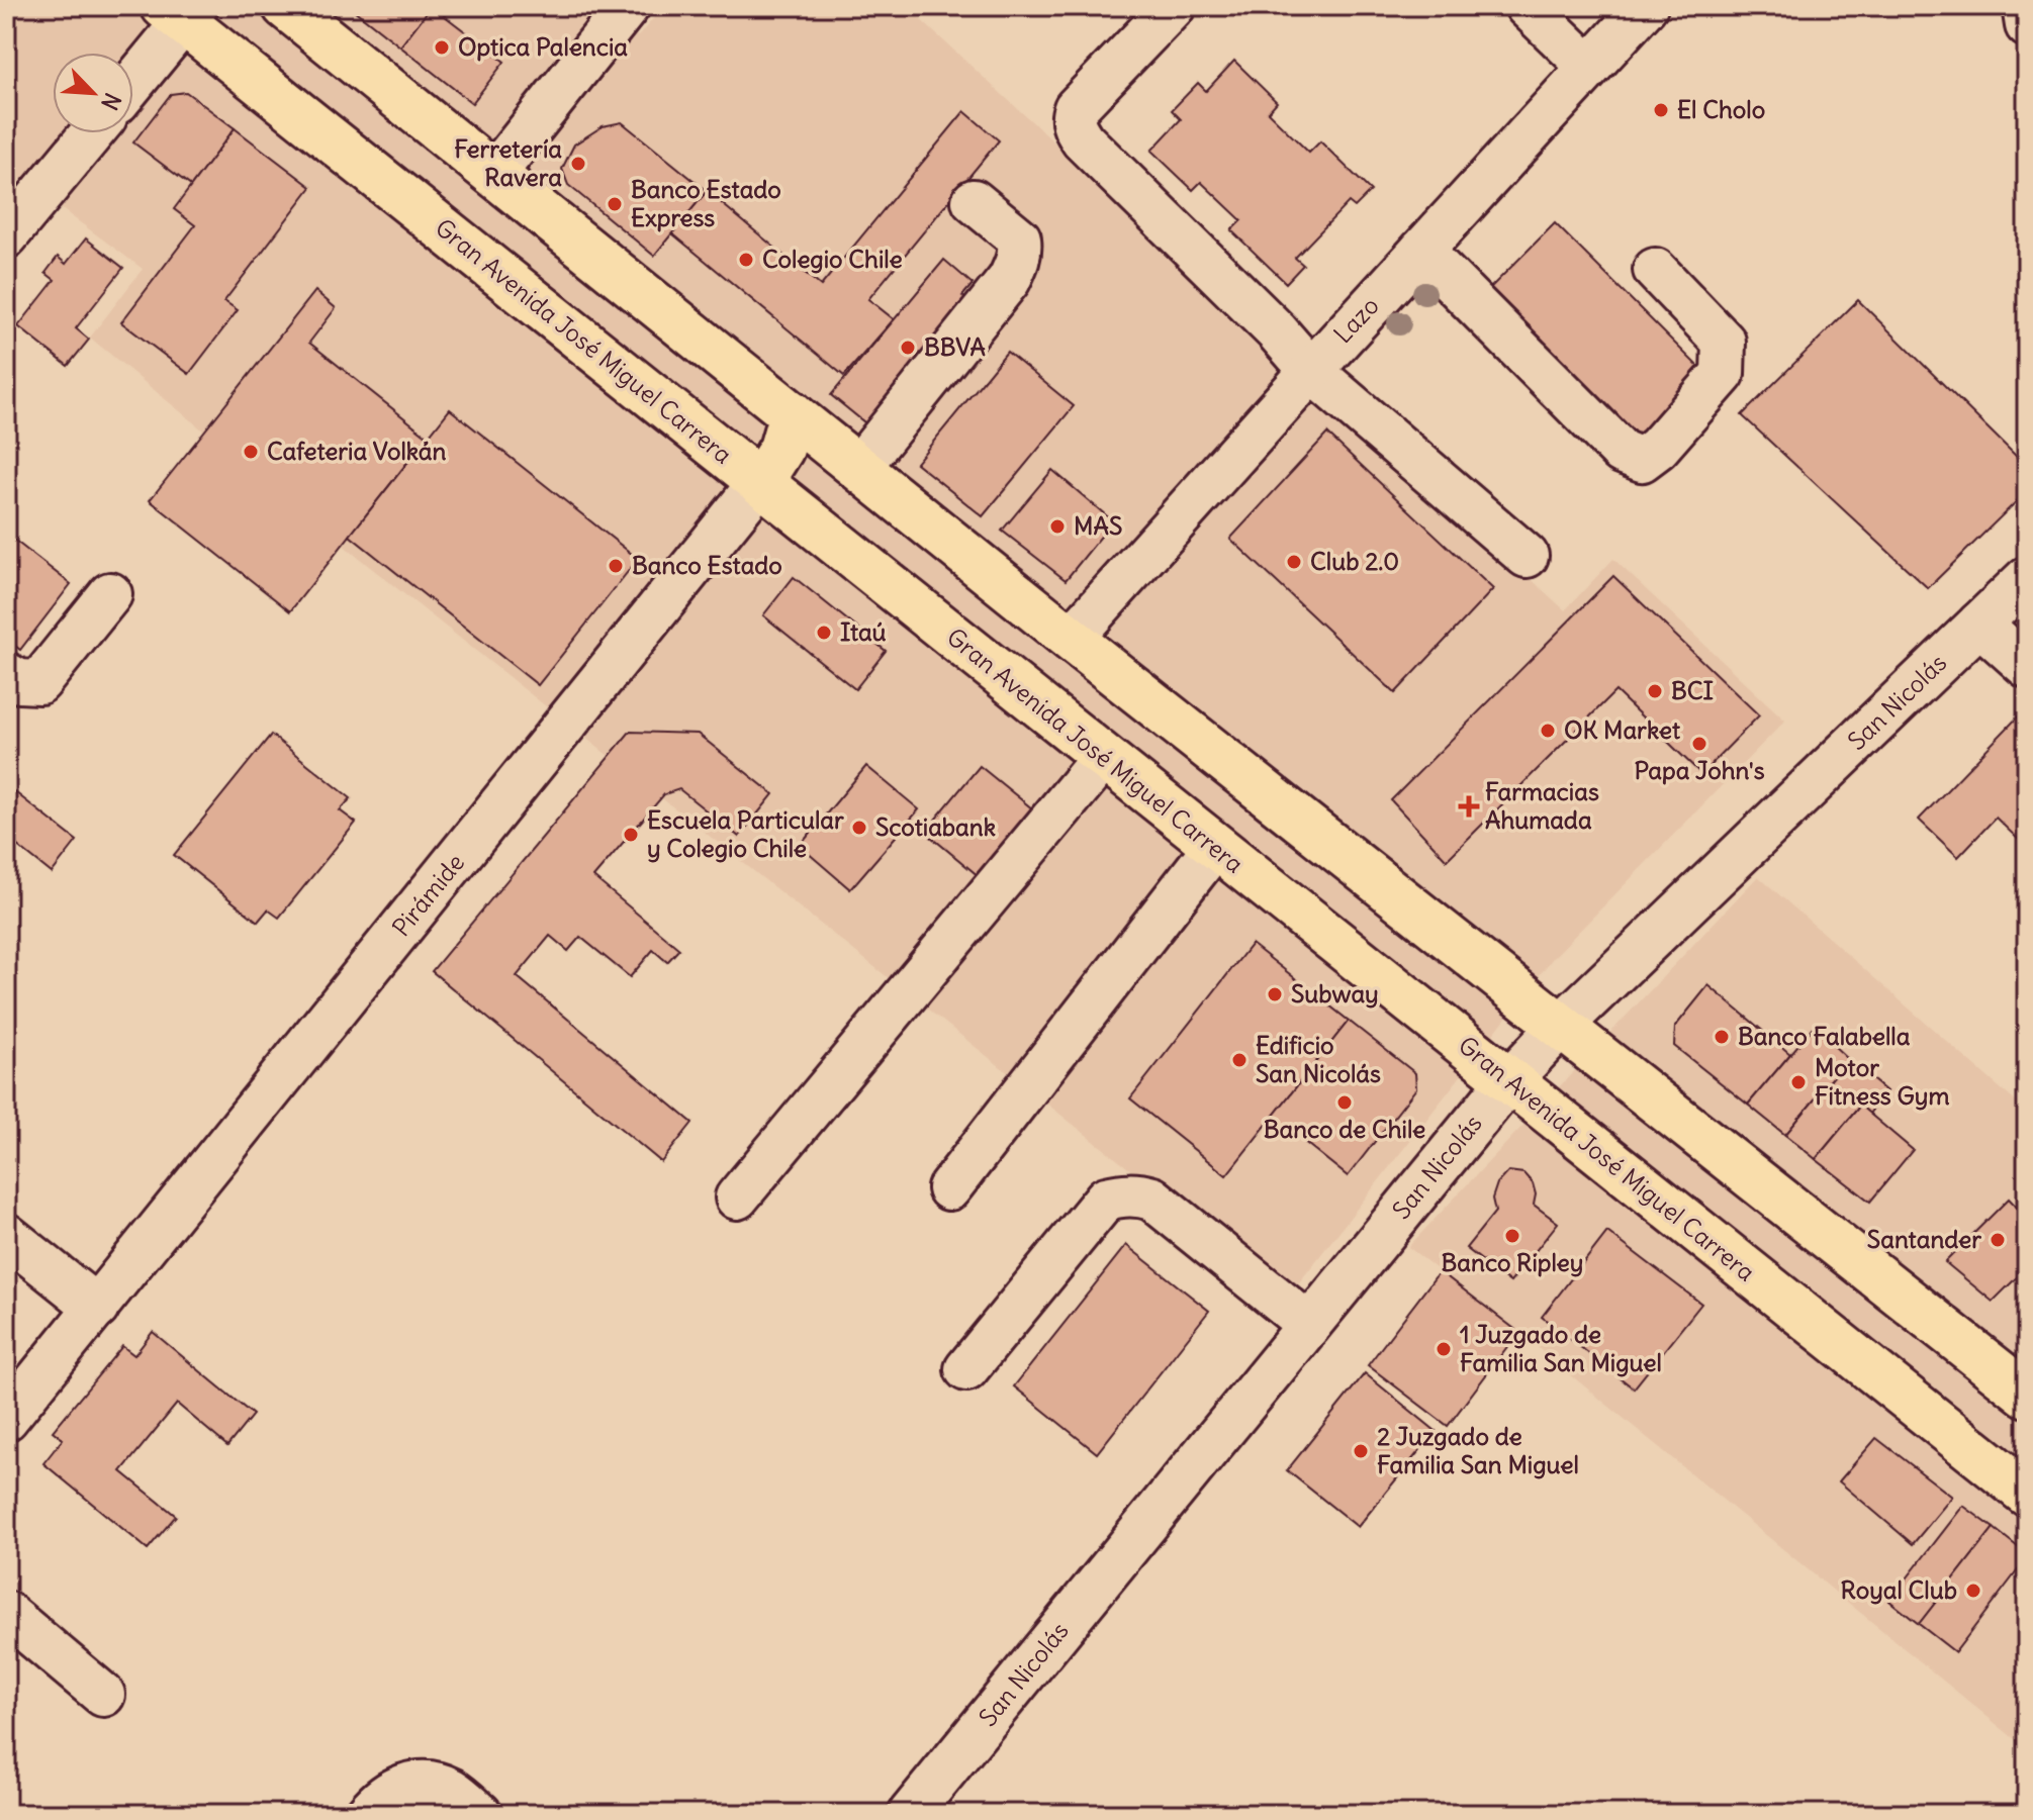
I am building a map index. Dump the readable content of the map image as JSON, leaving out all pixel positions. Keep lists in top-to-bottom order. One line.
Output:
{"streets":{"main road":["Gran Avenida José Miguel Carrera"],"street":["Lazo","San Nicolás","Pirámide"]},"crossings":[["Gran Avenida José Miguel Carrera","San Nicolás"],["Gran Avenida José Miguel Carrera","Pirámide"]],"places":{"other":["Optica Palencia","El Cholo","Ferretería Ravera","Banco Estado Express","Colegio Chile","BBVA","Cafeteria Volkán","MAS","Club 2.0","Banco Estado","Itaú","BCI","OK Market","Papa John's","Scotiabank","Escuela Particular y Colegio Chile","Subway","Banco Falabella","Edificio San Nicolás","Motor Fitness Gym","Banco de Chile","Banco Ripley","Santander","1 Juzgado de Familia San Miguel","2 Juzgado de Familia San Miguel","Royal Club"],"health":["Farmacias Ahumada"]},"north":"bottom right"}
